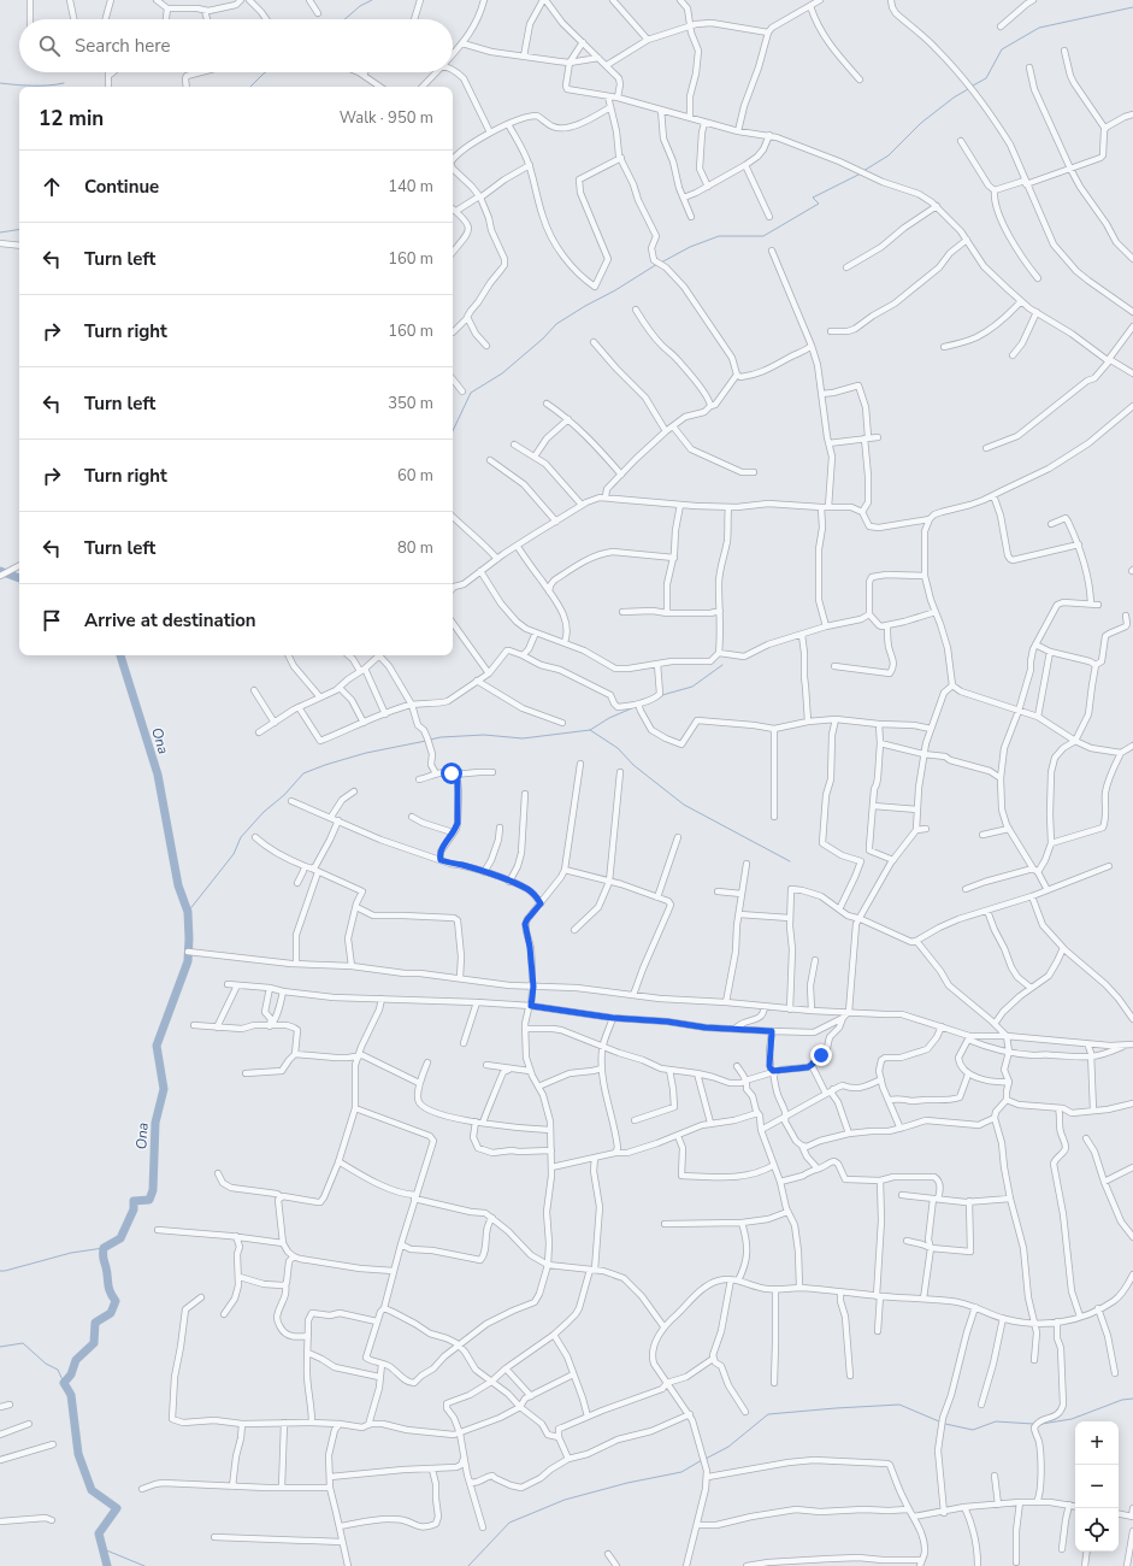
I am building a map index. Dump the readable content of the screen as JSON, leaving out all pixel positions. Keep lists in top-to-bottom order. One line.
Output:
{"water":["Ona"],"page":{"search":"Search here","heading":["12 min","Walk · 950 m"],"list":[["Continue","140 m"],["Turn left","160 m"],["Turn right","160 m"],["Turn left","350 m"],["Turn right","60 m"],["Turn left","80 m"],"Arrive at destination"],"map_buttons":["+","−"]}}
